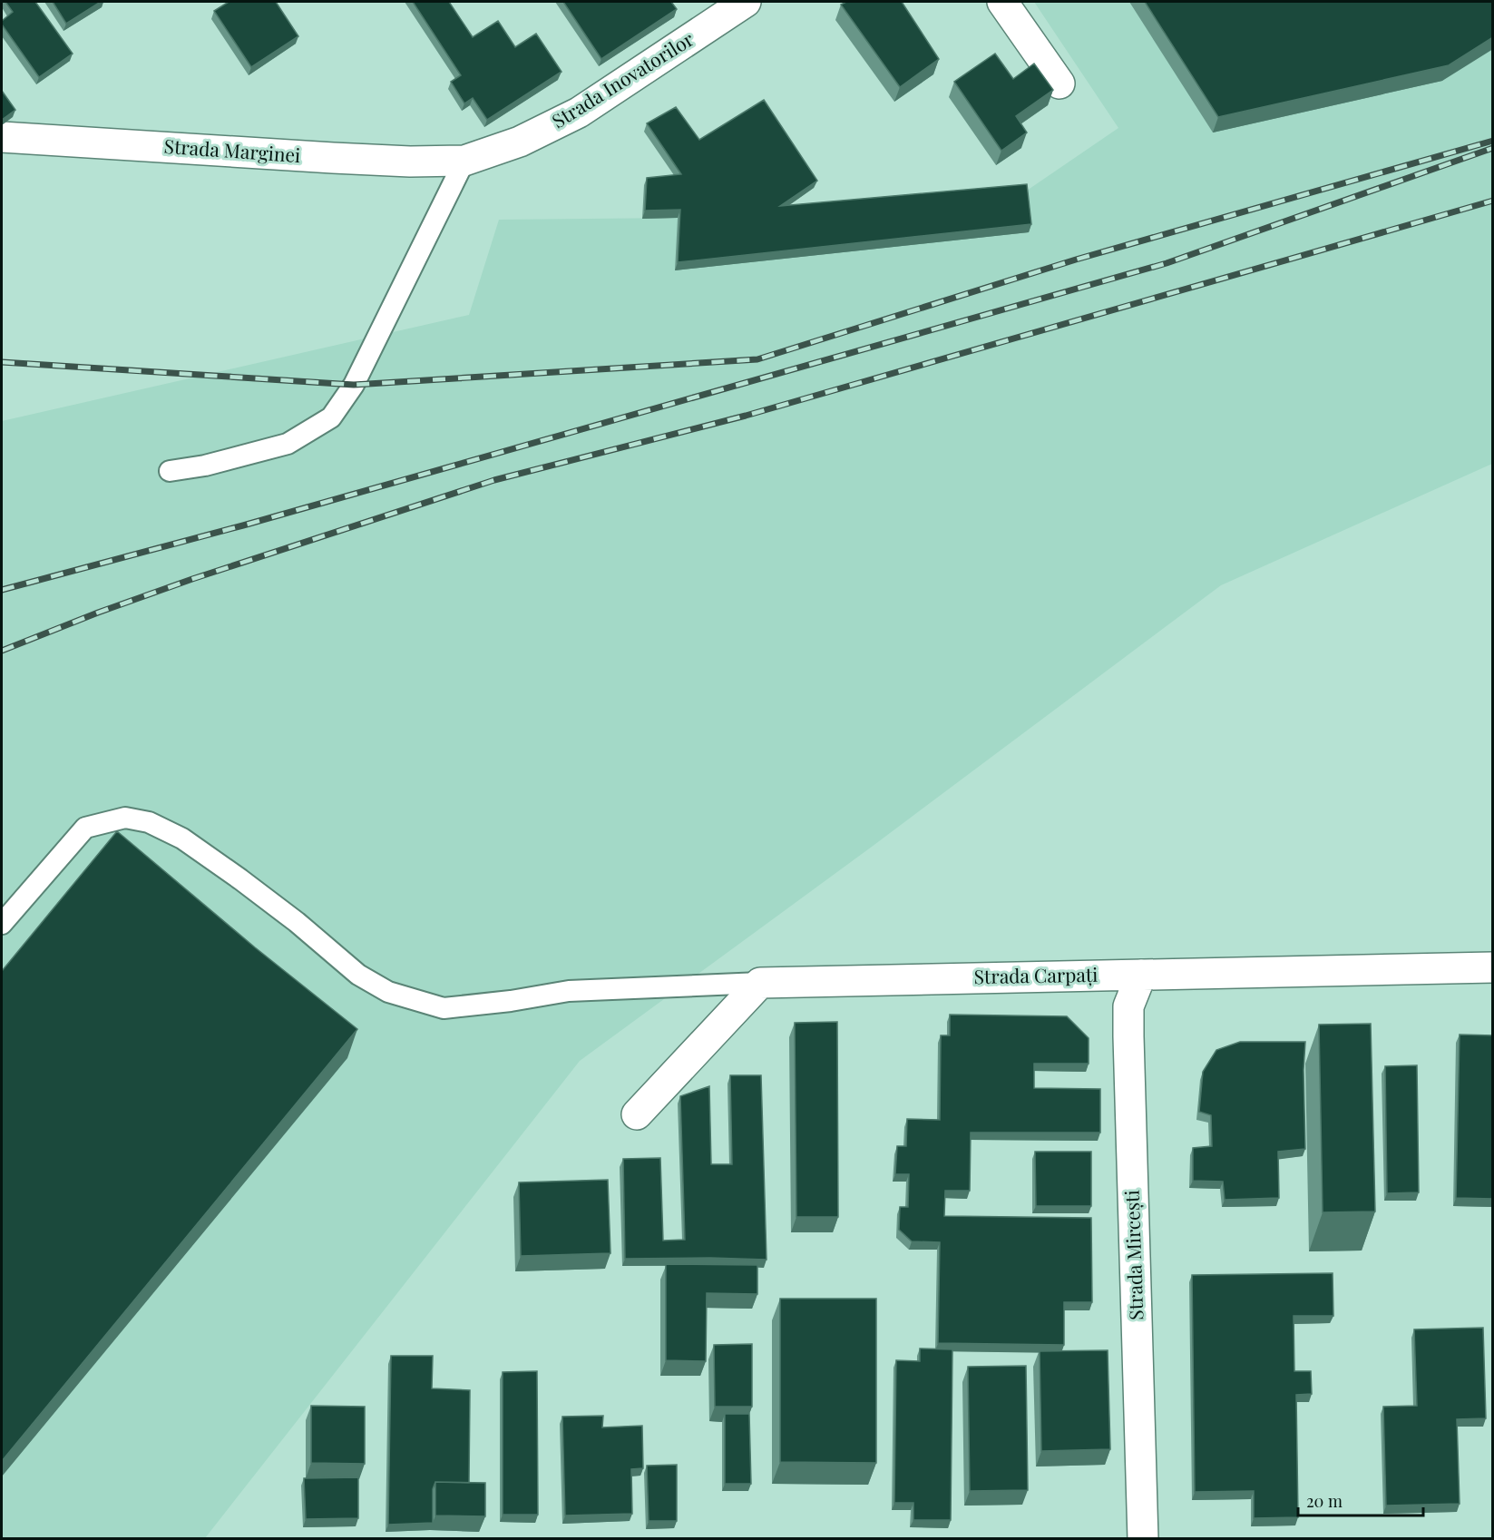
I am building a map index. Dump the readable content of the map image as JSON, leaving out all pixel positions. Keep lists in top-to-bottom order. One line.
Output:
{"streets":{"street":["Strada Inovatorilor","Strada Marginei","Strada Carpați","Strada Mircești"]},"crossings":[["Strada Inovatorilor","Strada Marginei"],["Strada Carpați","Strada Mircești"]],"scale_bar":"20 m"}
